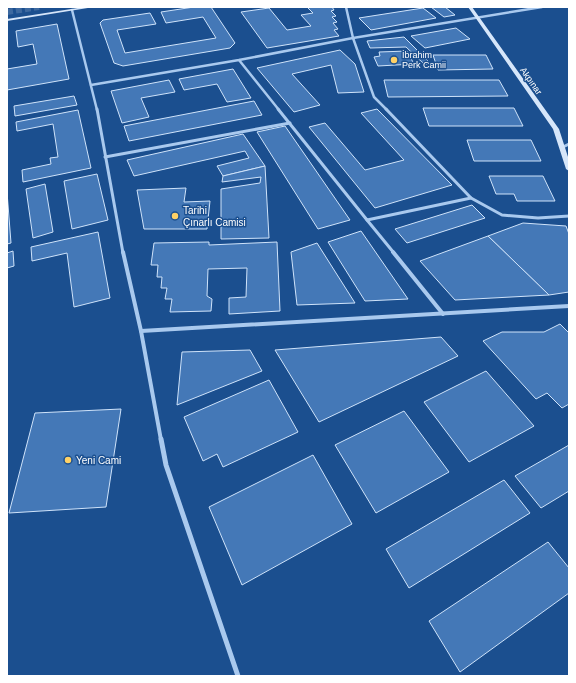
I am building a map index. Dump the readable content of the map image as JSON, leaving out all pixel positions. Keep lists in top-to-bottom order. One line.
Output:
{"streets":{"main road":["Akpınar"]},"places":["İbrahim Perk Camii","Tarihi Çınarlı Camisi","Yeni Cami"]}
